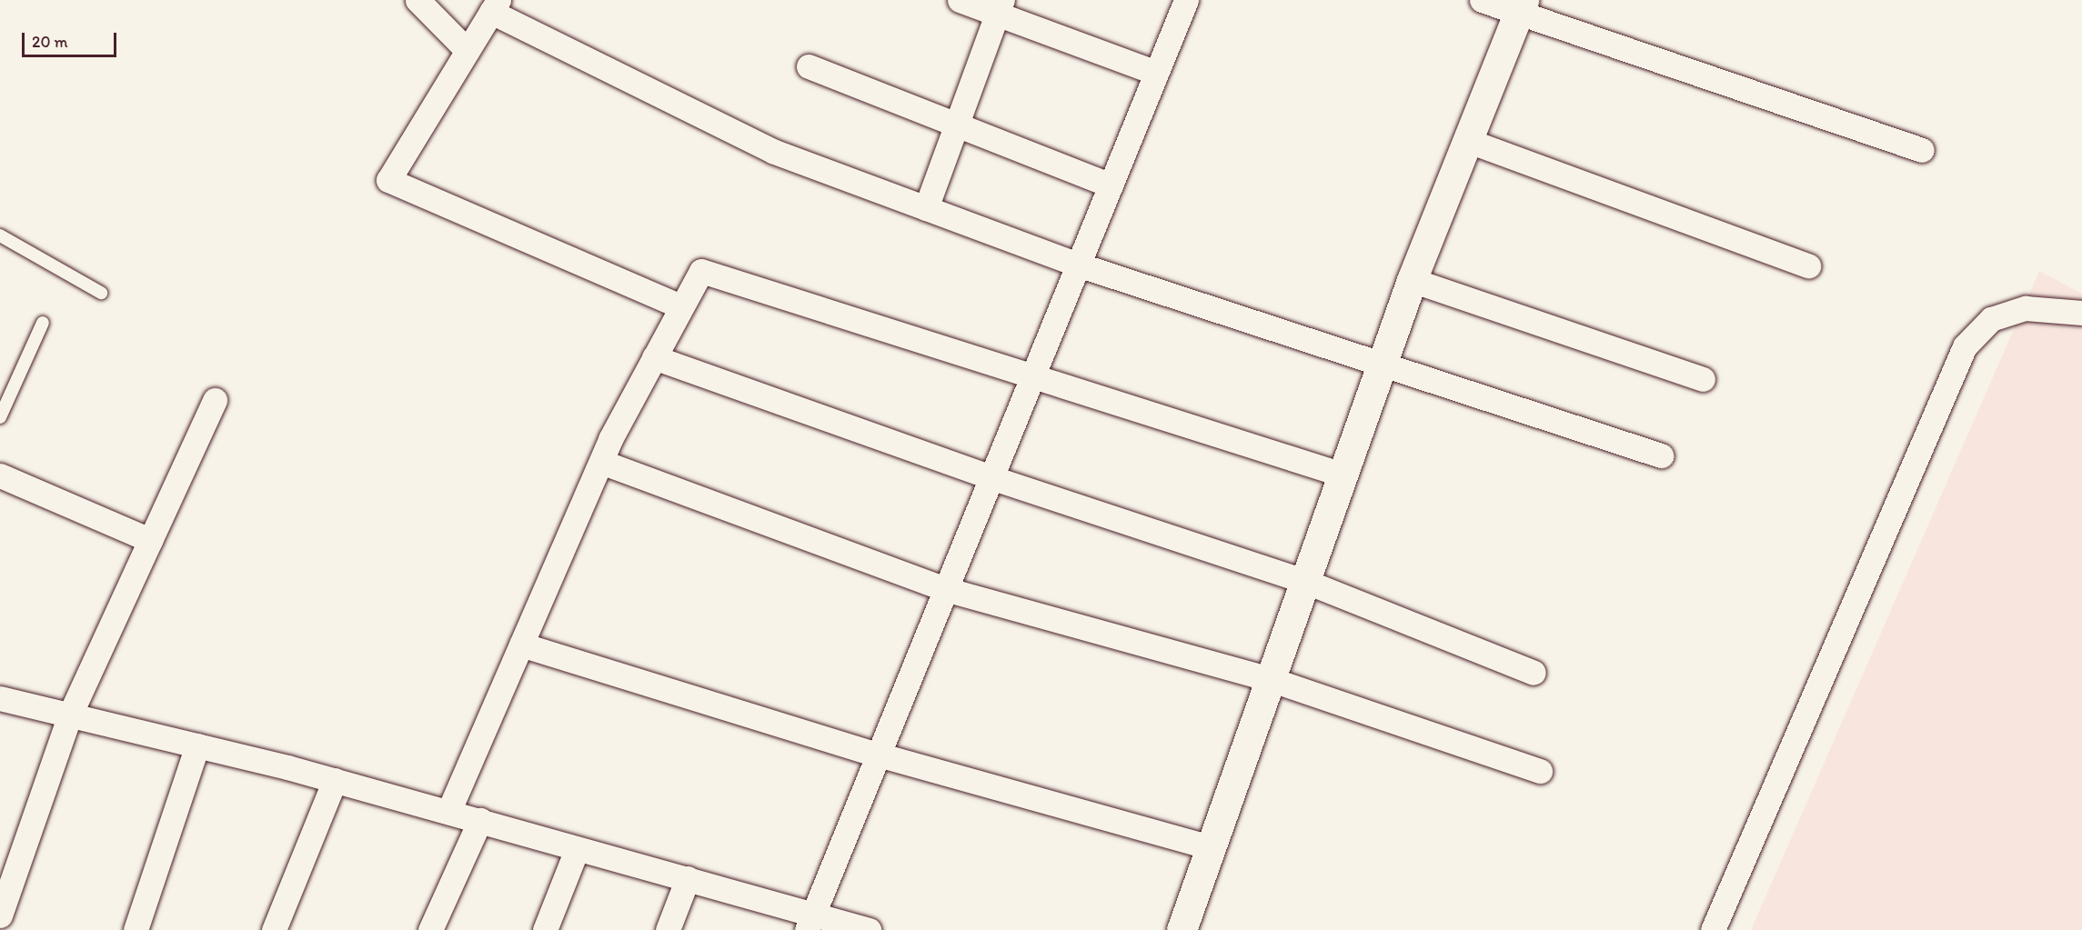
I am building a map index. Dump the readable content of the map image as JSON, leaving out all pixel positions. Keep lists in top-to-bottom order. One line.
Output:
{"scale_bar":"20 m"}
